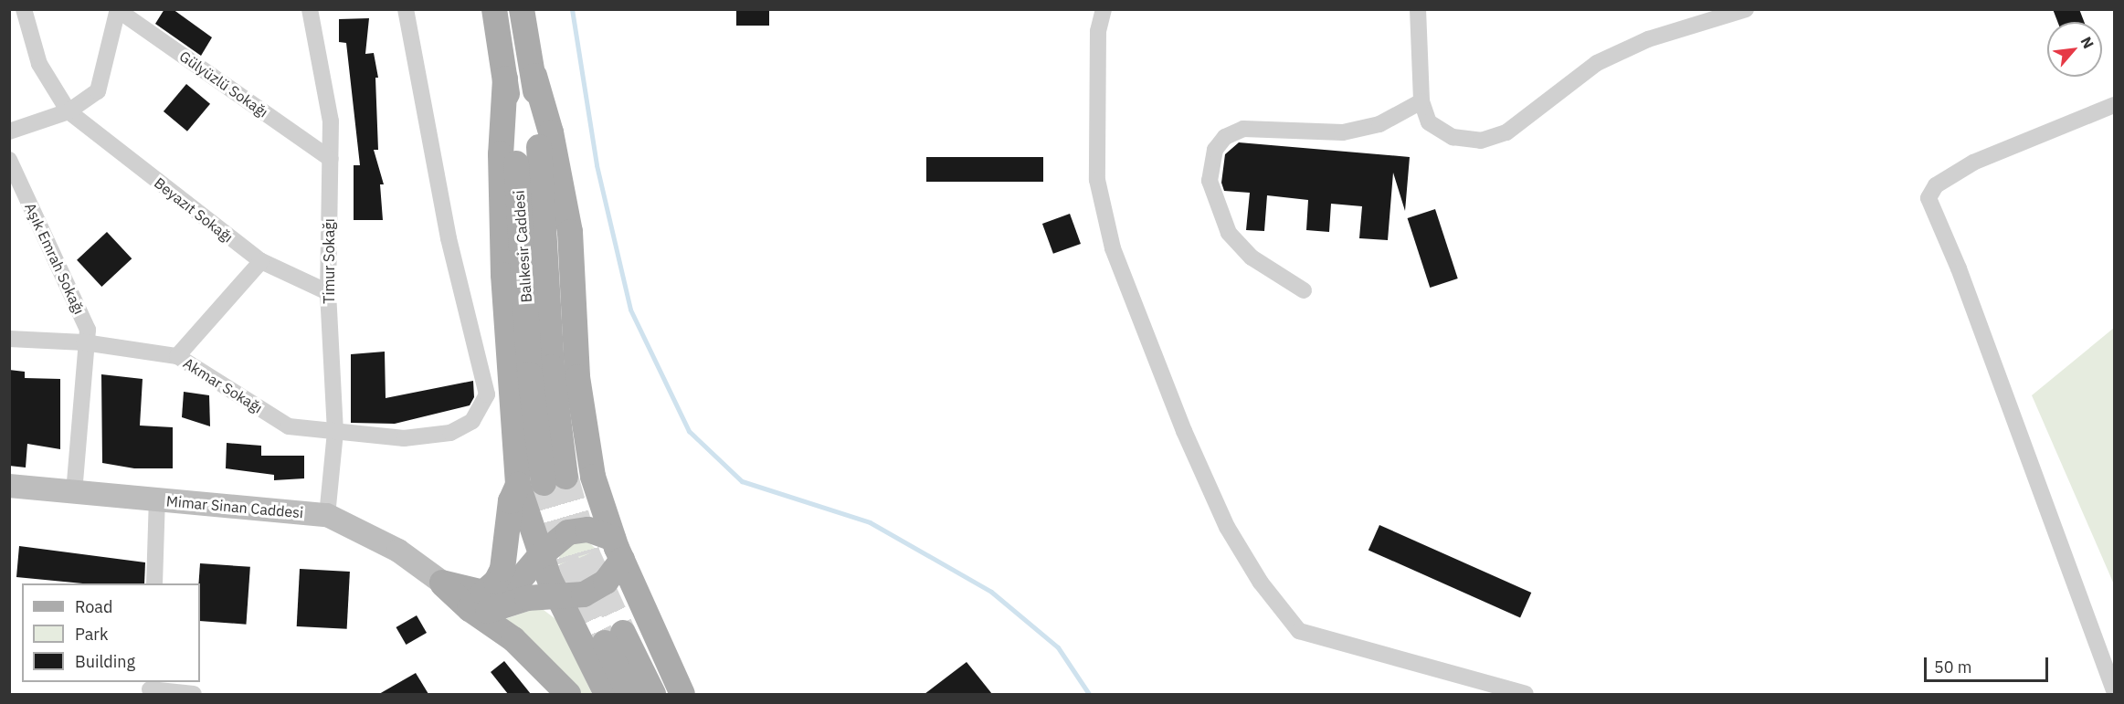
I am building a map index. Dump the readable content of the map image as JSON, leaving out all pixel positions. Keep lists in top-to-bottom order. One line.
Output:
{"streets":{"main road":["Balıkesir Caddesi","Mimar Sinan Caddesi"],"street":["Gülyüzlü Sokağı","Beyazıt Sokağı","Aşık Emrah Sokağı","Timur Sokağı","Akmar Sokağı"]},"crossings":[["Gülyüzlü Sokağı","Timur Sokağı"],["Beyazıt Sokağı","Timur Sokağı"],["Aşık Emrah Sokağı","Akmar Sokağı"],["Aşık Emrah Sokağı","Mimar Sinan Caddesi"],["Timur Sokağı","Akmar Sokağı"],["Timur Sokağı","Mimar Sinan Caddesi"]],"legend":["Road","Park","Building"],"scale_bar":"50 m","north":"top right"}
